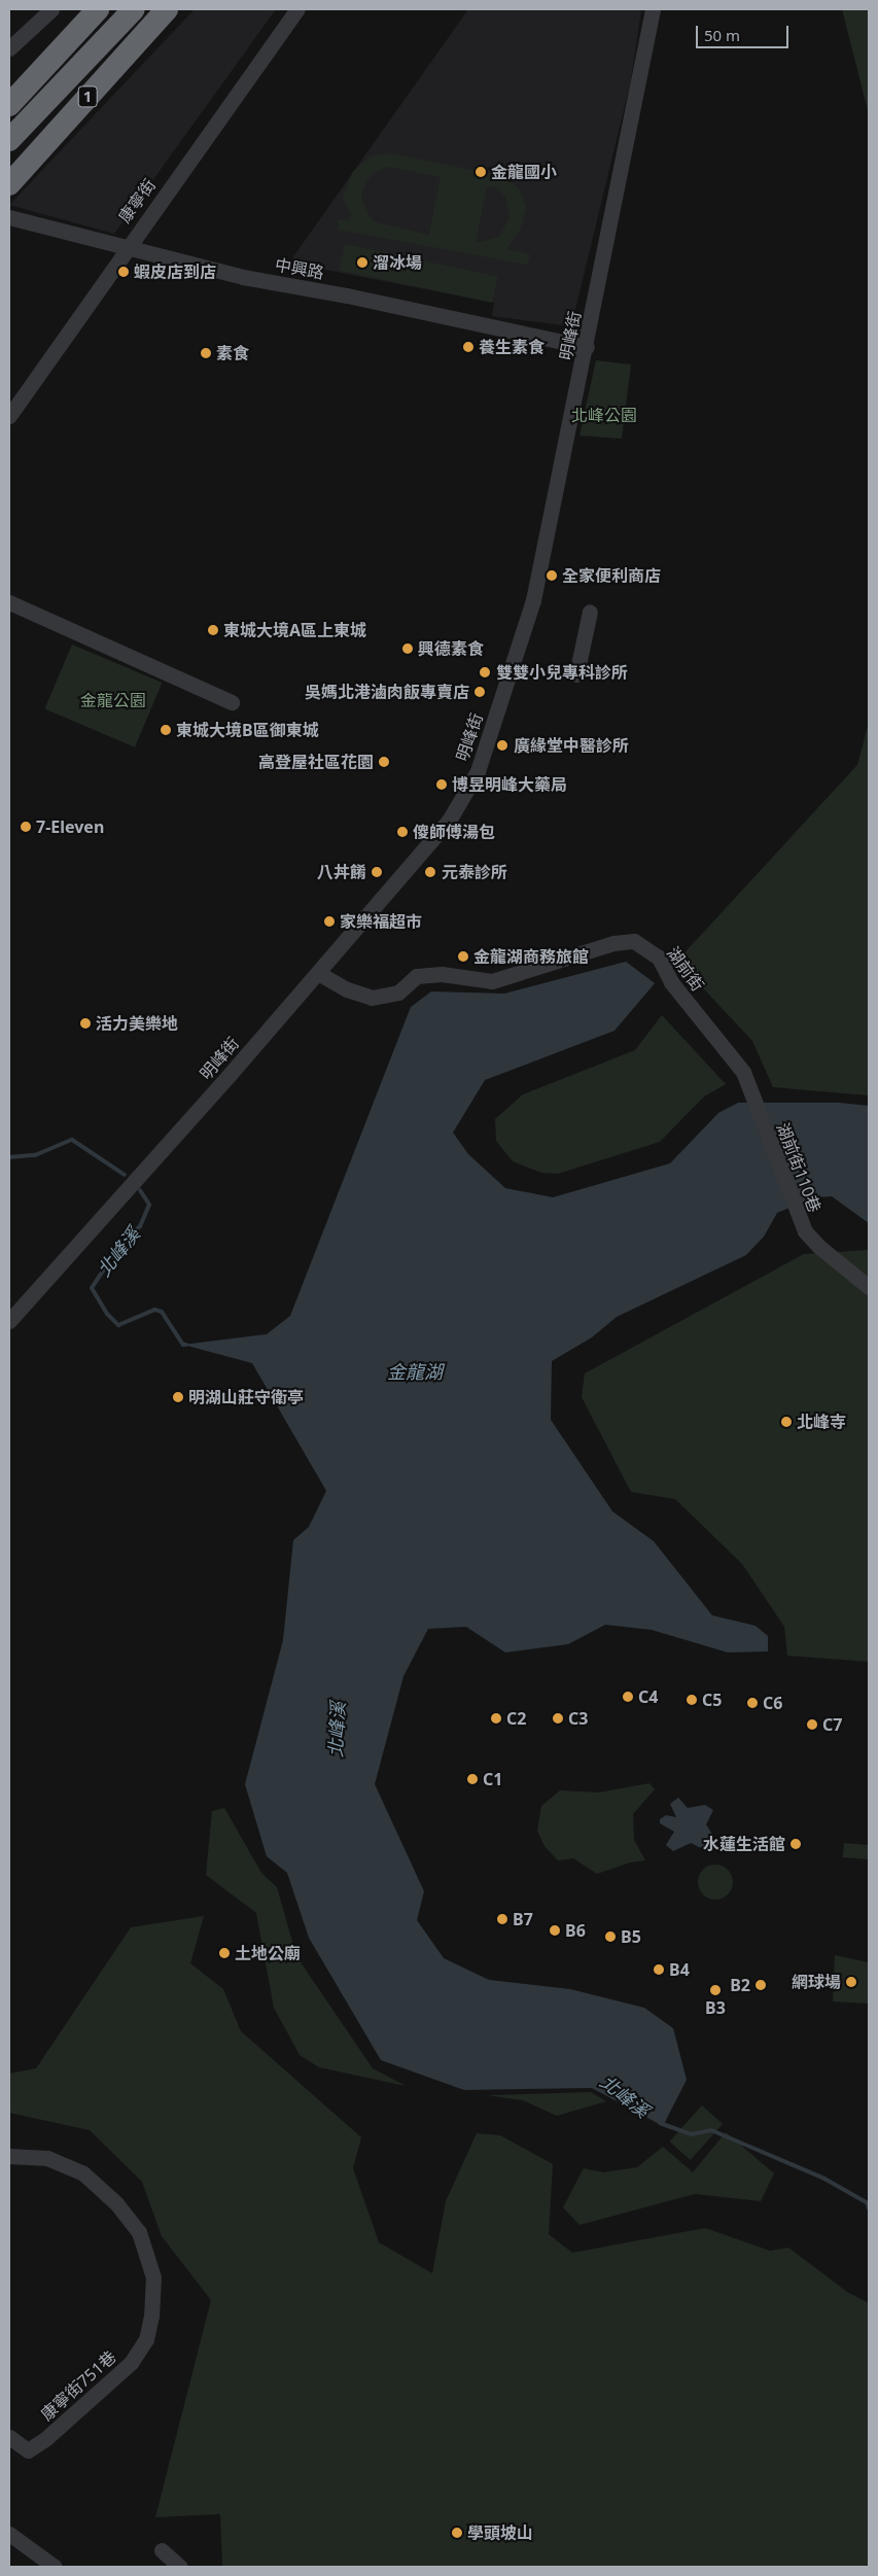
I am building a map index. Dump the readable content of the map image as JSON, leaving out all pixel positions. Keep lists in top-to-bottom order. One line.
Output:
{"streets":{"highway":["1"],"street":["康寧街","中興路","明峰街","湖前街","湖前街110巷","康寧街751巷"]},"crossings":[["康寧街","中興路"],["中興路","明峰街"],["明峰街","湖前街"],["湖前街","湖前街110巷"]],"water":["北峰溪","金龍湖"],"parks":["北峰公園","金龍公園"],"places":["金龍國小","溜冰場","蝦皮店到店","養生素食","素食","全家便利商店","東城大境A區上東城","興德素食","雙雙小兒專科診所","吳媽北港滷肉飯專賣店","東城大境B區御東城","廣緣堂中醫診所","高登屋社區花園","博昱明峰大藥局","7-Eleven","傻師傅湯包","八丼餚","元泰診所","家樂福超市","金龍湖商務旅館","活力美樂地","明湖山莊守衛亭","北峰寺","C4","C5","C6","C2","C3","C7","C1","水蓮生活館","B7","B6","B5","土地公廟","B4","網球場","B2","B3","學頭坡山"],"scale_bar":"50 m"}
